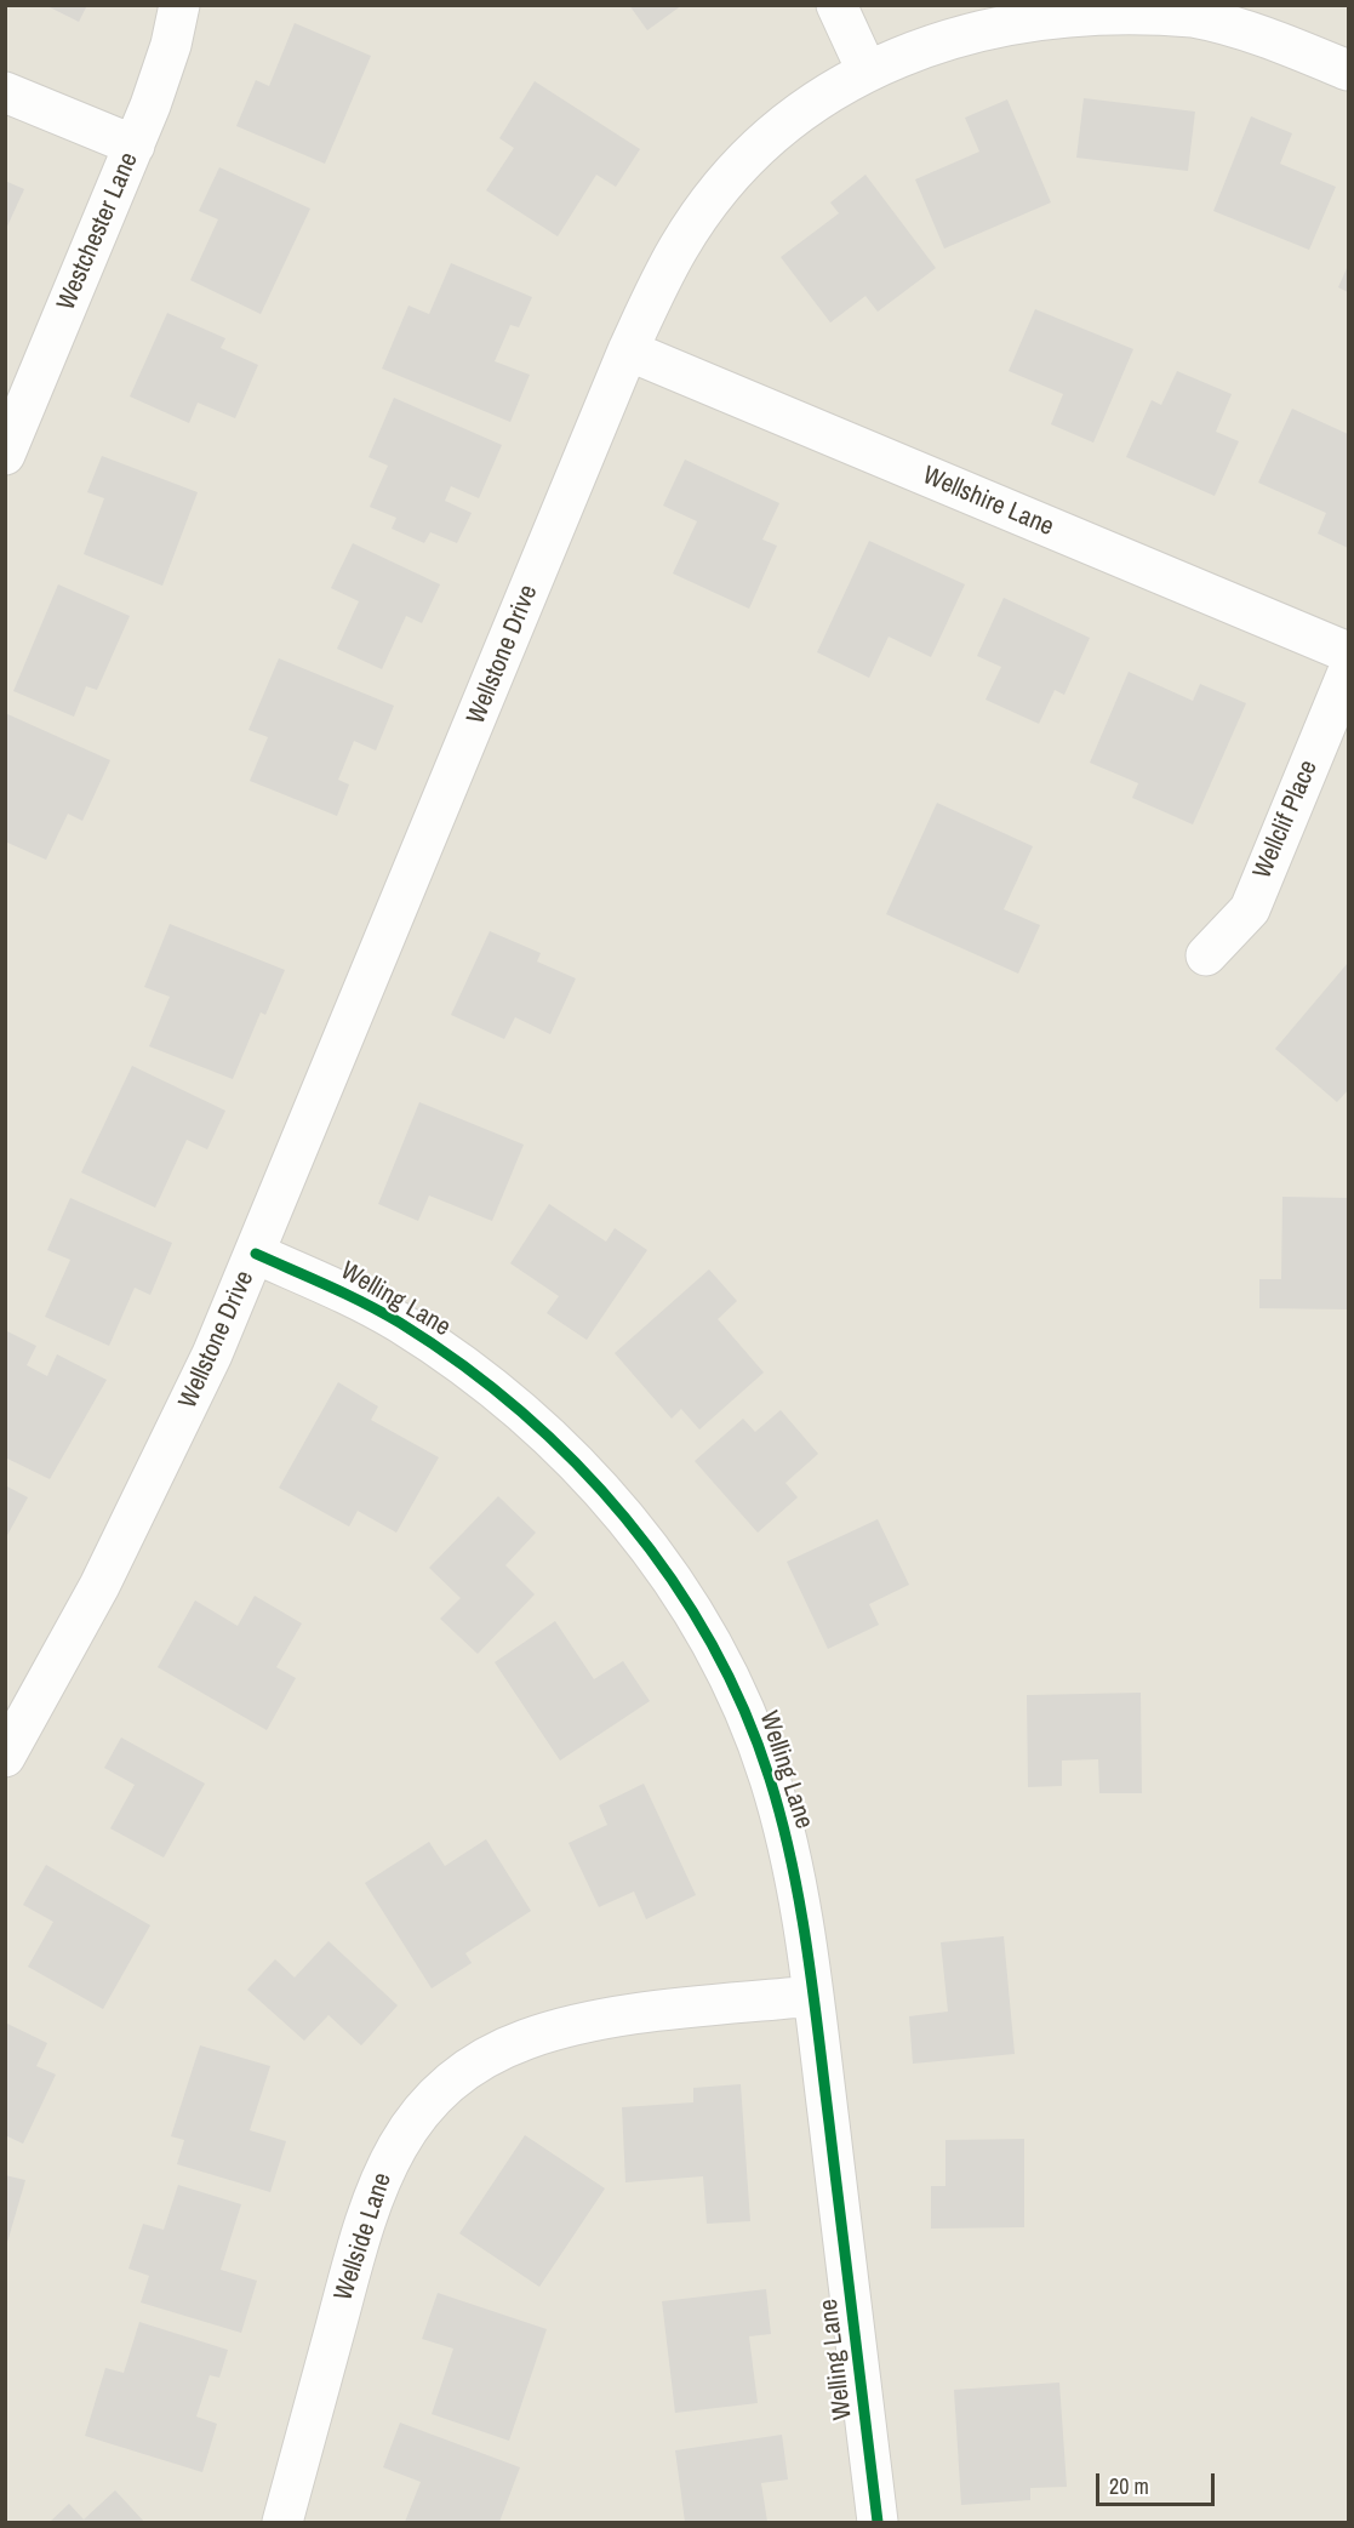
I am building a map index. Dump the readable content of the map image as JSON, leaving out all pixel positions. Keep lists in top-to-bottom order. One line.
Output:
{"streets":{"street":["Westchester Lane","Wellshire Lane","Wellstone Drive","Wellclif Place","Welling Lane","Wellside Lane"]},"crossings":[["Wellshire Lane","Wellstone Drive"],["Wellstone Drive","Welling Lane"],["Welling Lane","Wellside Lane"]],"scale_bar":"20 m"}
